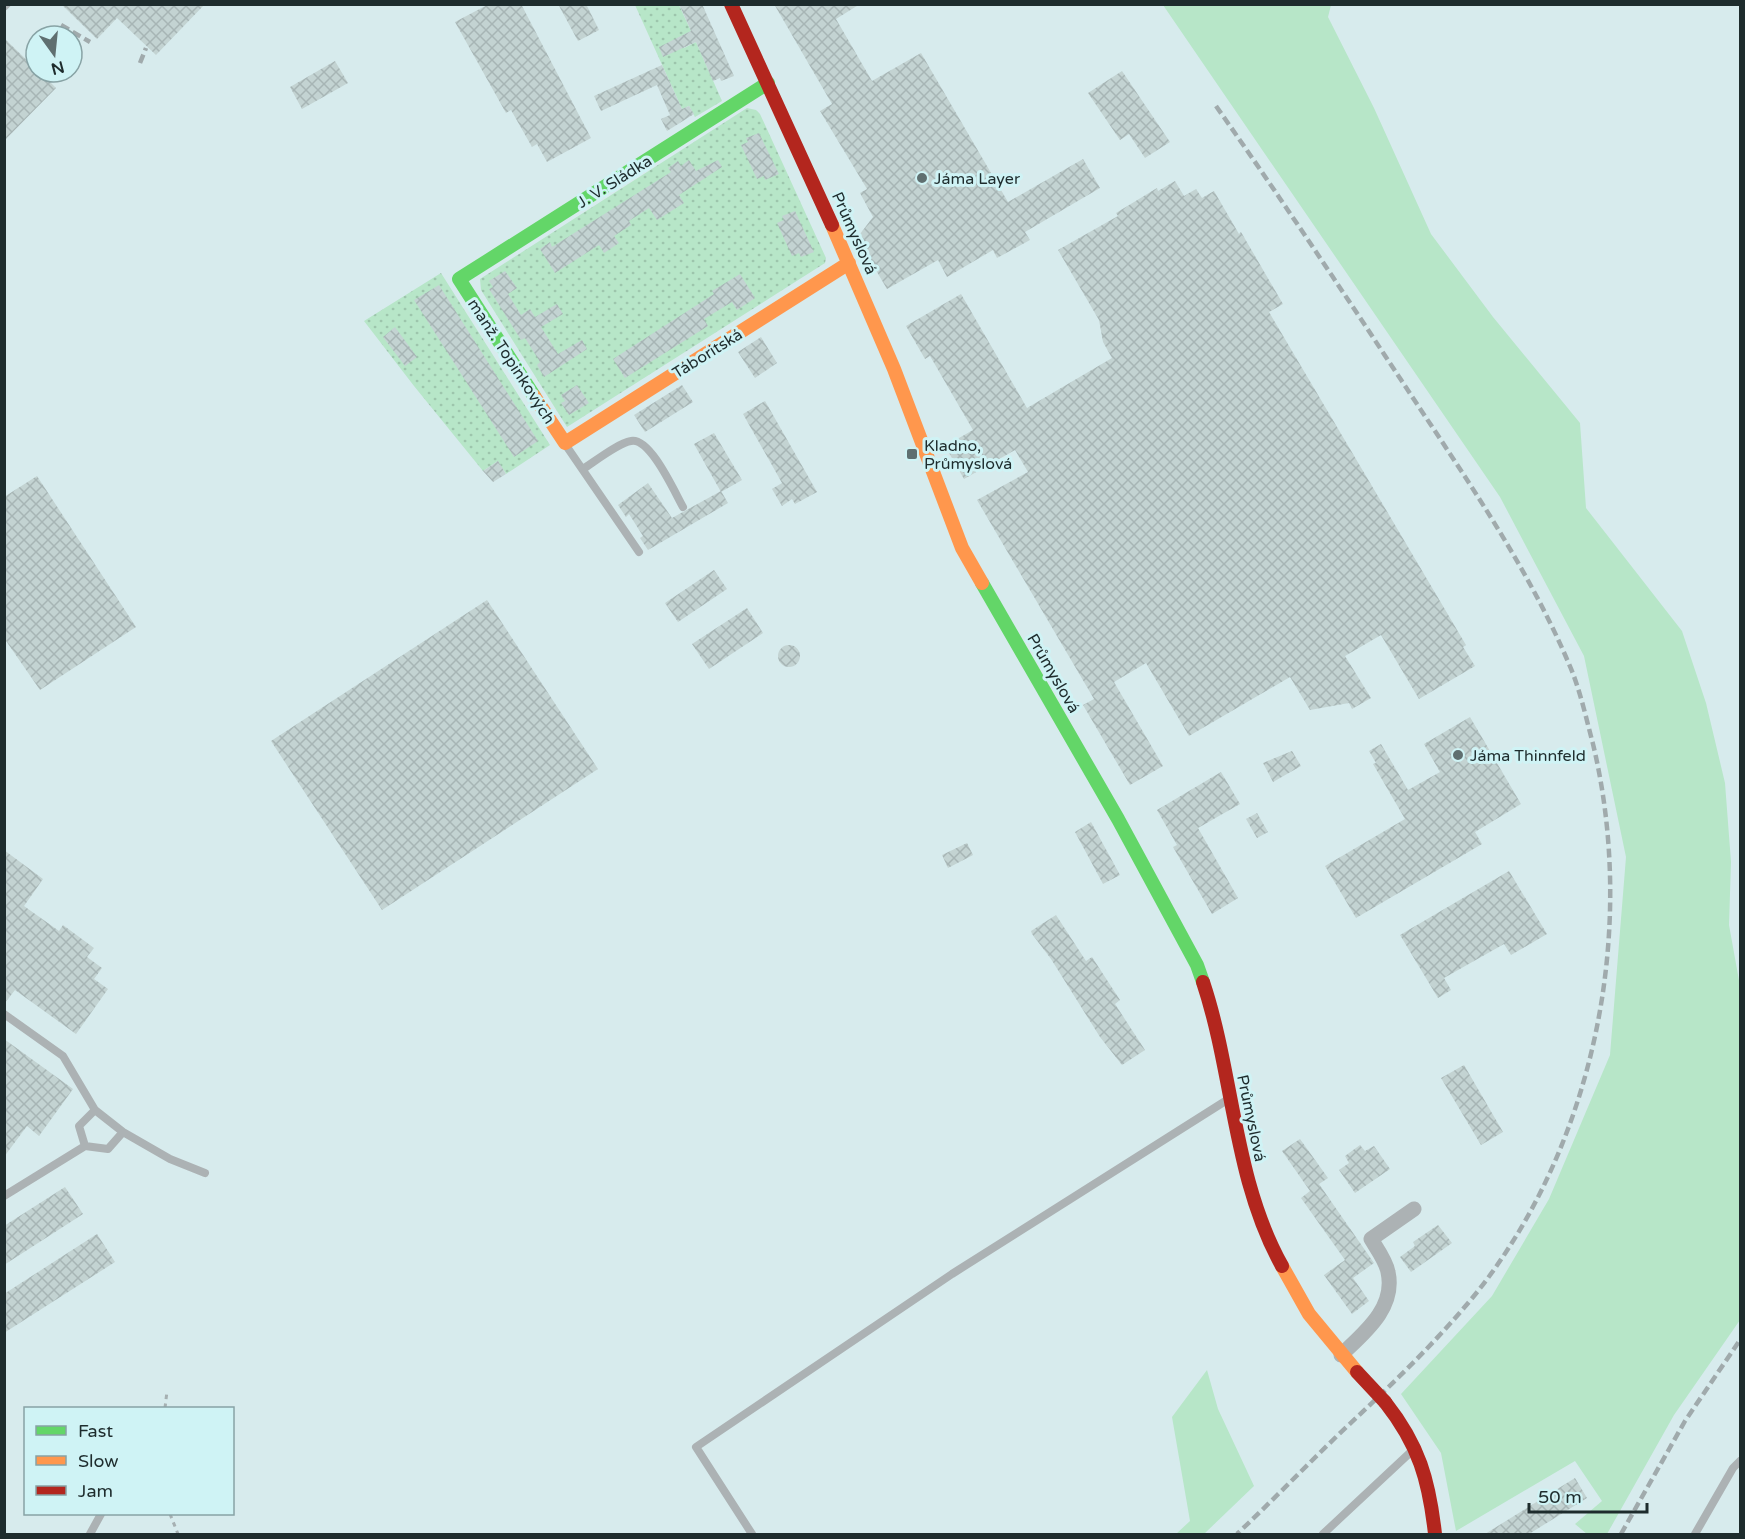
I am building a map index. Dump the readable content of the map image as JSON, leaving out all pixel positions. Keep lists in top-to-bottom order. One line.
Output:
{"streets":{"street":["J. V. Sládka","Průmyslová","Táboritská","manž. Topinkových"]},"crossings":[["J. V. Sládka","Průmyslová"],["J. V. Sládka","manž. Topinkových"],["Průmyslová","Táboritská"],["Táboritská","manž. Topinkových"]],"places":{"other":["Jáma Layer","Jáma Thinnfeld"],"transit":["Kladno, Průmyslová"]},"legend":["Fast","Slow","Jam"],"scale_bar":"50 m","north":"bottom"}
